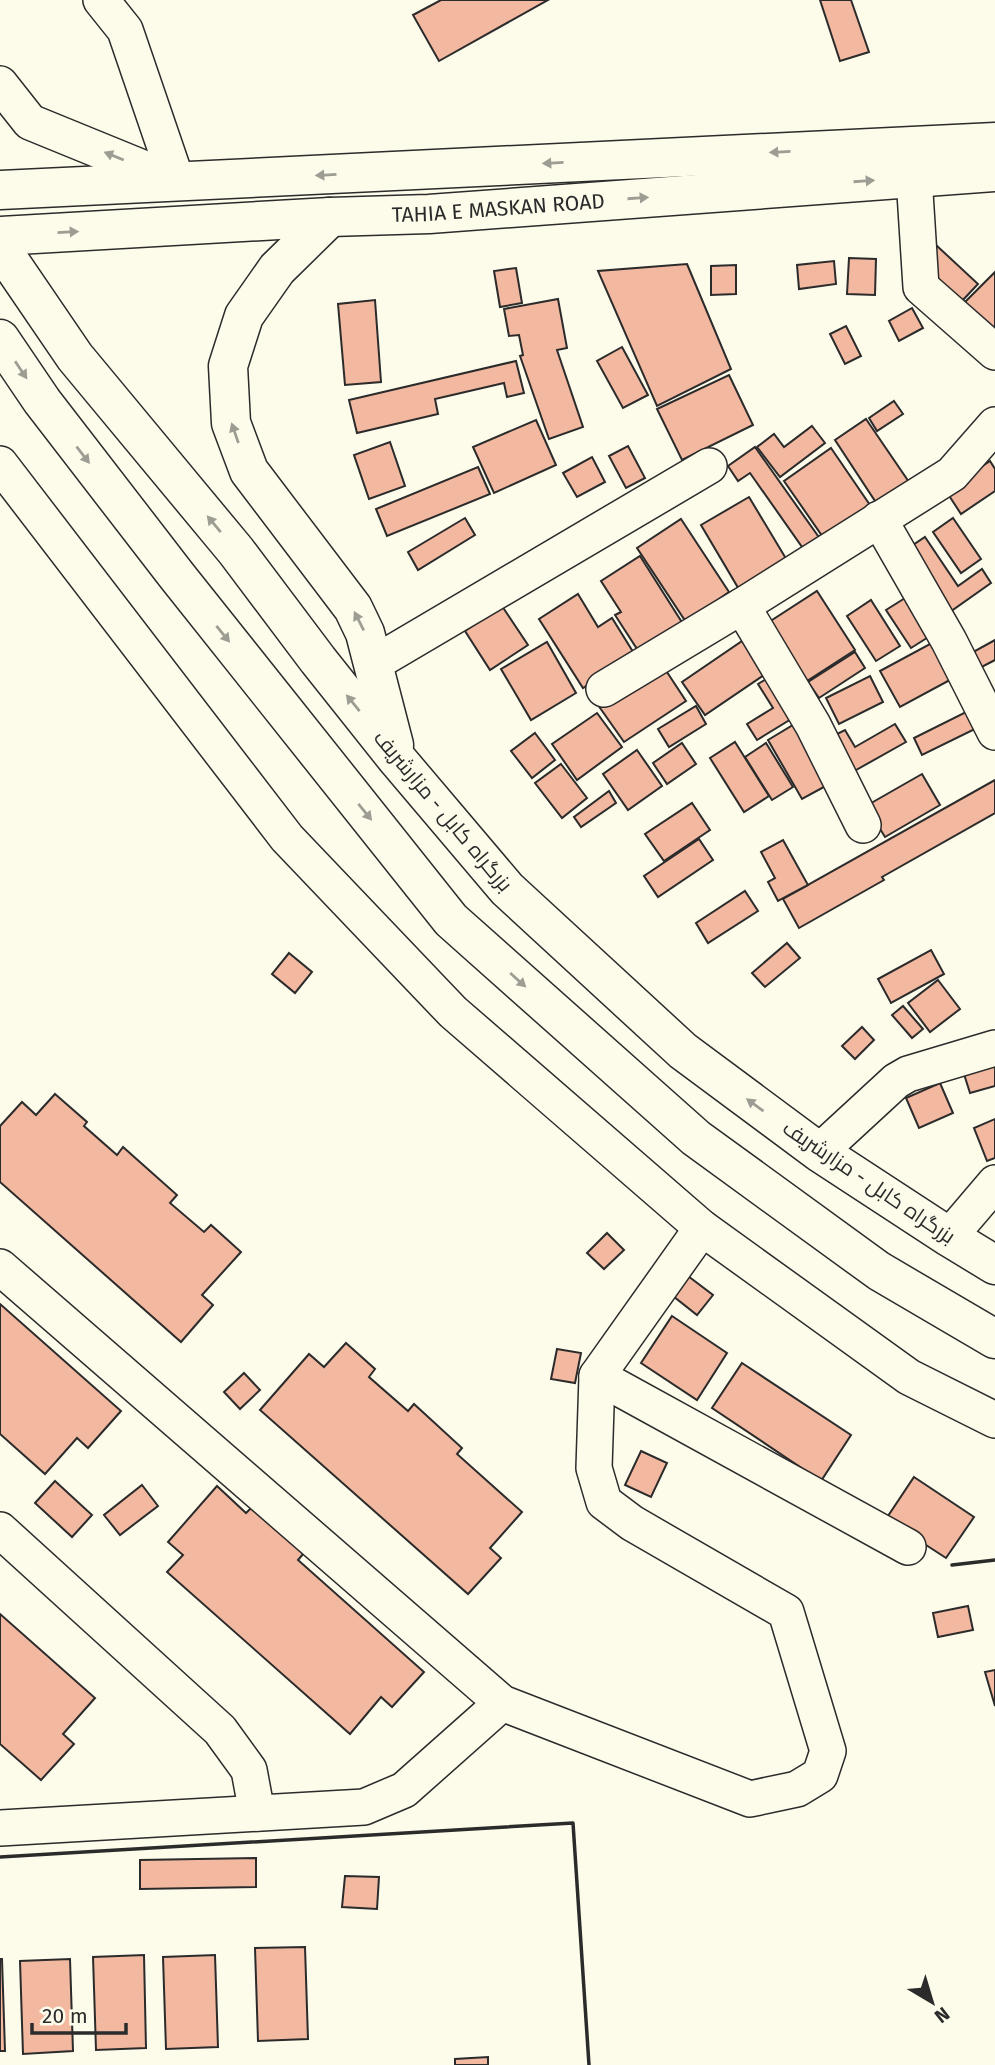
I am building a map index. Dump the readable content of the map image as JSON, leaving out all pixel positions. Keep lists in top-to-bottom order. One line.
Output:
{"streets":{"main road":["TAHIA E MASKAN ROAD","بزرگراه کابل - مزارشریف"]},"scale_bar":"20 m","north":"bottom right"}
